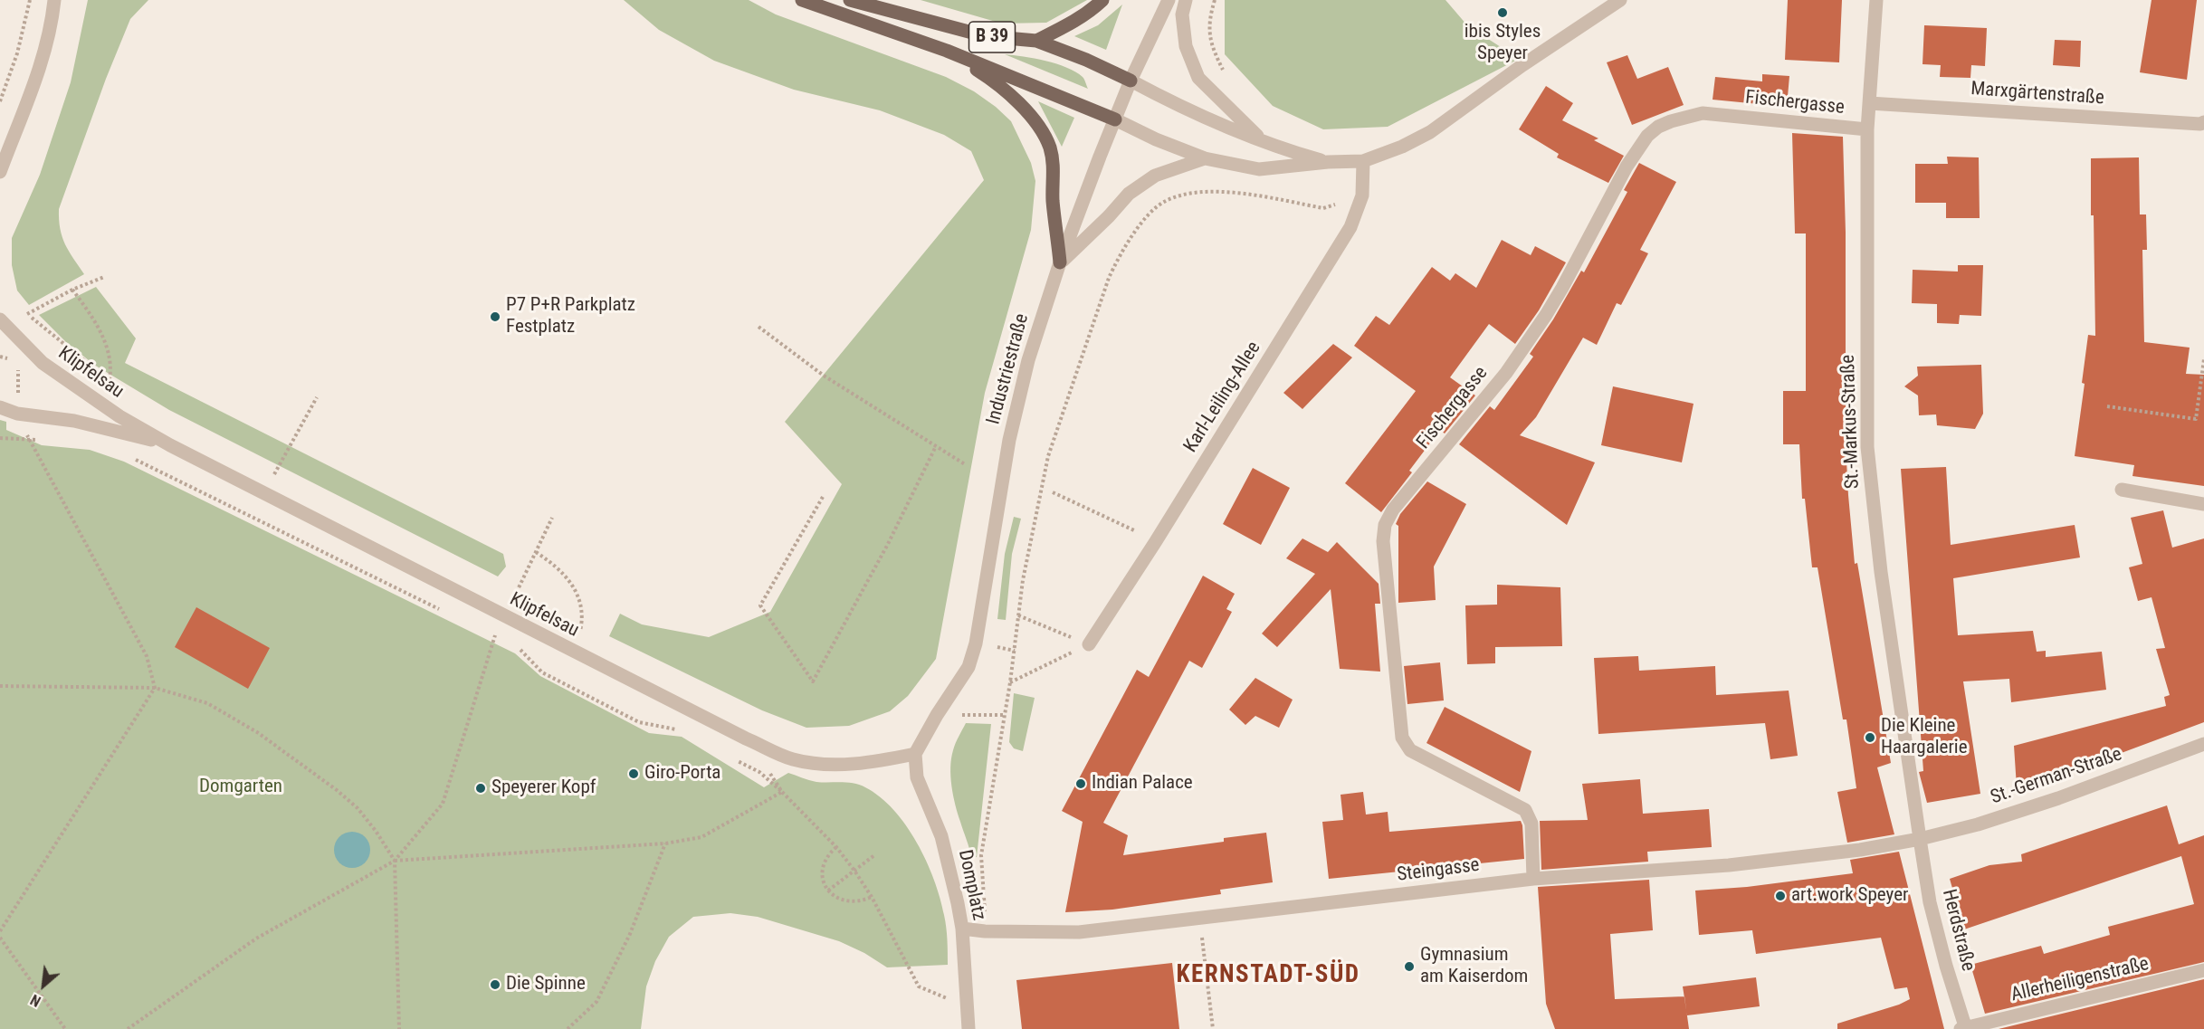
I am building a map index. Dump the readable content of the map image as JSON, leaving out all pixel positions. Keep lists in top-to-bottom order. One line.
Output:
{"streets":{"main road":["B 39"],"street":["Marxgärtenstraße","Fischergasse","Industriestraße","Klipfelsau","Karl-Leiling-Allee","St.-Markus-Straße","St.-German-Straße","Steingasse","Domplatz","Herdstraße","Allerheiligenstraße"]},"crossings":[["B 39","Industriestraße"],["Marxgärtenstraße","St.-Markus-Straße"],["Fischergasse","St.-Markus-Straße"],["Fischergasse","Steingasse"],["Industriestraße","Klipfelsau"],["Industriestraße","Domplatz"],["Klipfelsau","Domplatz"],["St.-Markus-Straße","St.-German-Straße"],["St.-Markus-Straße","Steingasse"],["St.-Markus-Straße","Herdstraße"],["St.-German-Straße","Steingasse"],["St.-German-Straße","Herdstraße"],["Steingasse","Domplatz"],["Steingasse","Herdstraße"],["Herdstraße","Allerheiligenstraße"]],"districts":["KERNSTADT-SÜD"],"parks":["Domgarten"],"places":["ibis Styles Speyer","P7 P+R Parkplatz Festplatz","Die Kleine Haargalerie","Giro-Porta","Indian Palace","Speyerer Kopf","art.work Speyer","Gymnasium am Kaiserdom","Die Spinne"],"north":"bottom left"}
